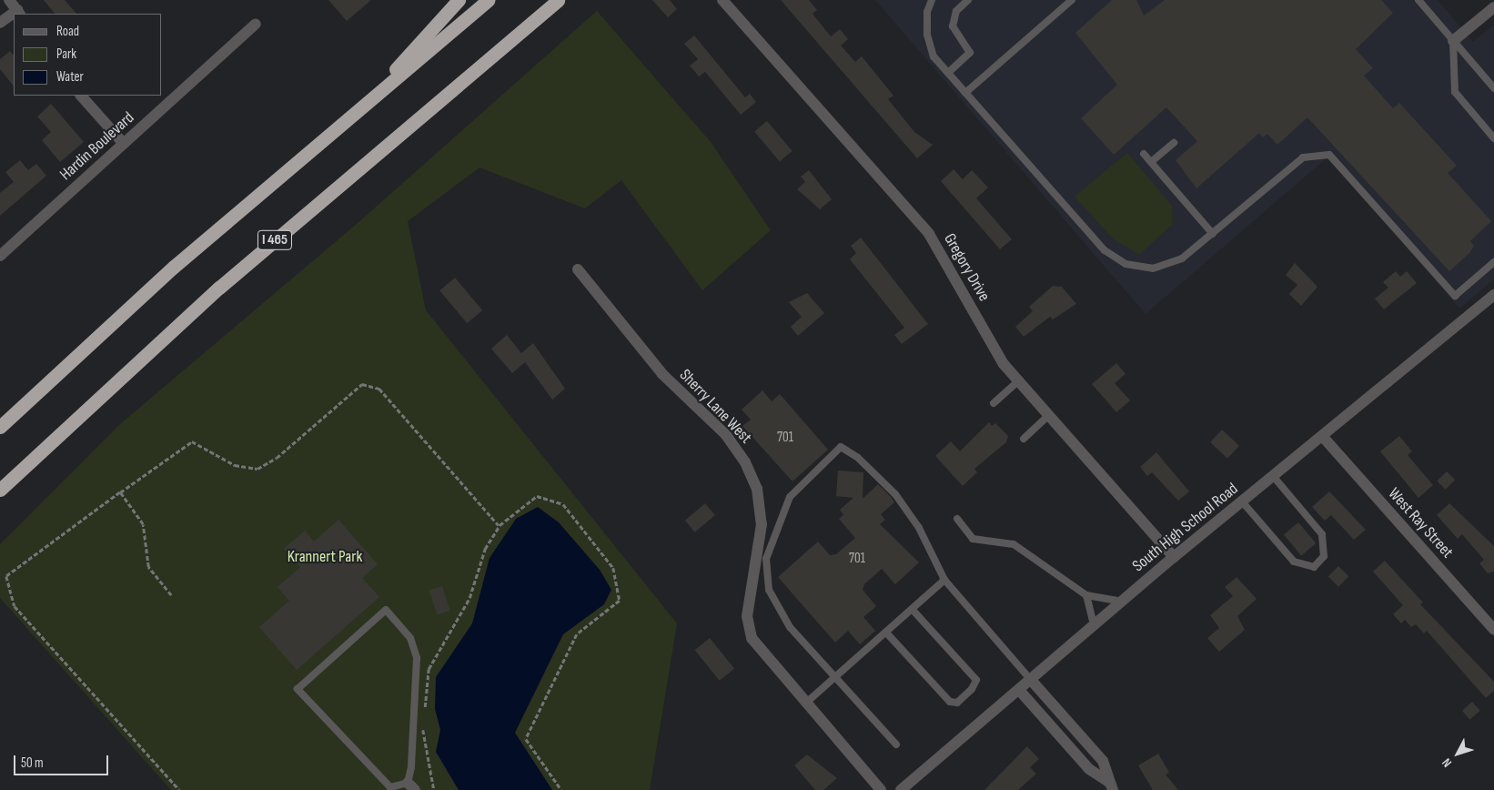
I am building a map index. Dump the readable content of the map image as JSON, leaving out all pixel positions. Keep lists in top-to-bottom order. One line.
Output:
{"streets":{"highway":["I 465"],"street":["Hardin Boulevard","Gregory Drive","Sherry Lane West","West Ray Street","South High School Road"]},"crossings":[["Gregory Drive","South High School Road"],["West Ray Street","South High School Road"]],"parks":["Krannert Park"],"house_numbers":["701","701"],"legend":["Road","Park","Water"],"scale_bar":"50 m","north":"bottom left"}
